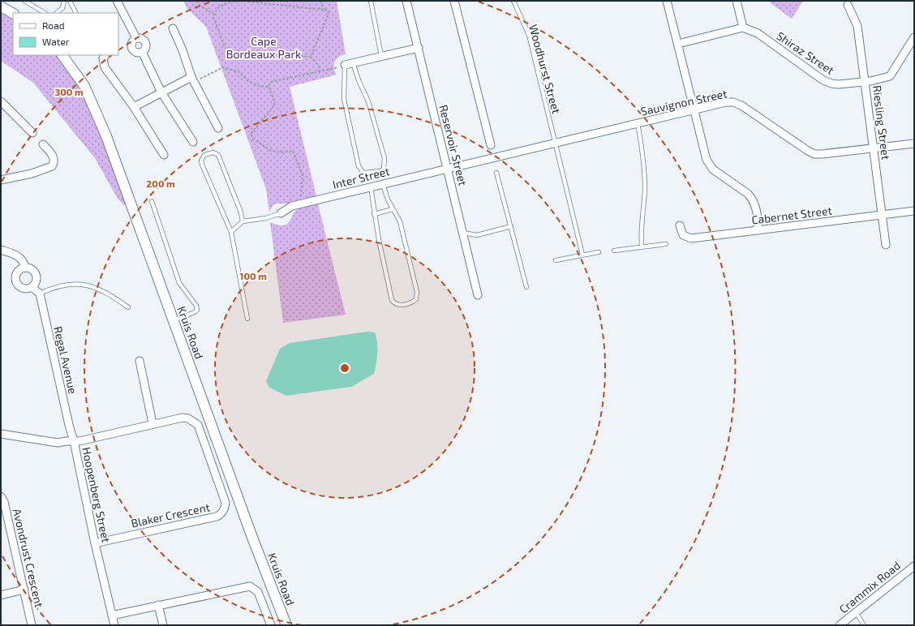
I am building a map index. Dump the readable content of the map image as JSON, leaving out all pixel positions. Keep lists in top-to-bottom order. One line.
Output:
{"streets":{"street":["Shiraz Street","Sauvignon Street","Riesling Street","Reservoir Street","Inter Street","Cabernet Street","Kruis Road","Regal Avenue","Hoopenberg Street","Blaker Crescent","Avondrust Crescent","Crammix Road"],"lane":["Woodhurst Street"]},"crossings":[["Shiraz Street","Riesling Street"],["Woodhurst Street","Sauvignon Street"],["Sauvignon Street","Riesling Street"],["Sauvignon Street","Reservoir Street"],["Sauvignon Street","Inter Street"],["Riesling Street","Cabernet Street"],["Reservoir Street","Inter Street"],["Regal Avenue","Hoopenberg Street"],["Regal Avenue","Blaker Crescent"],["Hoopenberg Street","Blaker Crescent"]],"parks":["Cape Bordeaux Park"],"legend":["Road","Water"],"rings":["300 m","200 m","100 m"]}
